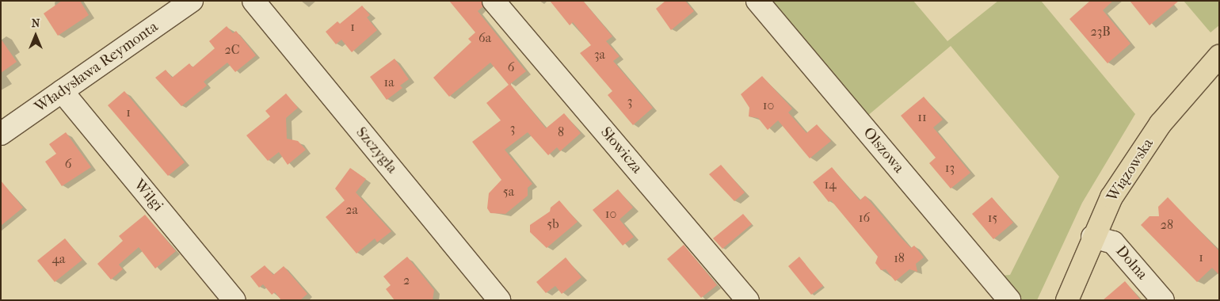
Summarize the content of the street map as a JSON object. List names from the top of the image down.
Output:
{
  "streets": {
    "main road": ["Wiązowska"],
    "street": [
      "Władysława Reymonta",
      "Szczygla",
      "Słowicza",
      "Olszowa",
      "Wilgi",
      "Dolna"
    ]
  },
  "crossings": [
    ["Władysława Reymonta", "Wilgi"],
    ["Wiązowska", "Dolna"]
  ],
  "house_numbers": [
    "1",
    "23B",
    "6a",
    "2C",
    "3a",
    "6",
    "1a",
    "3",
    "10",
    "1",
    "11",
    "3",
    "8",
    "6",
    "13",
    "14",
    "5a",
    "2a",
    "10",
    "16",
    "15",
    "5b",
    "28",
    "1",
    "18",
    "4a",
    "2"
  ],
  "north": "top"
}
